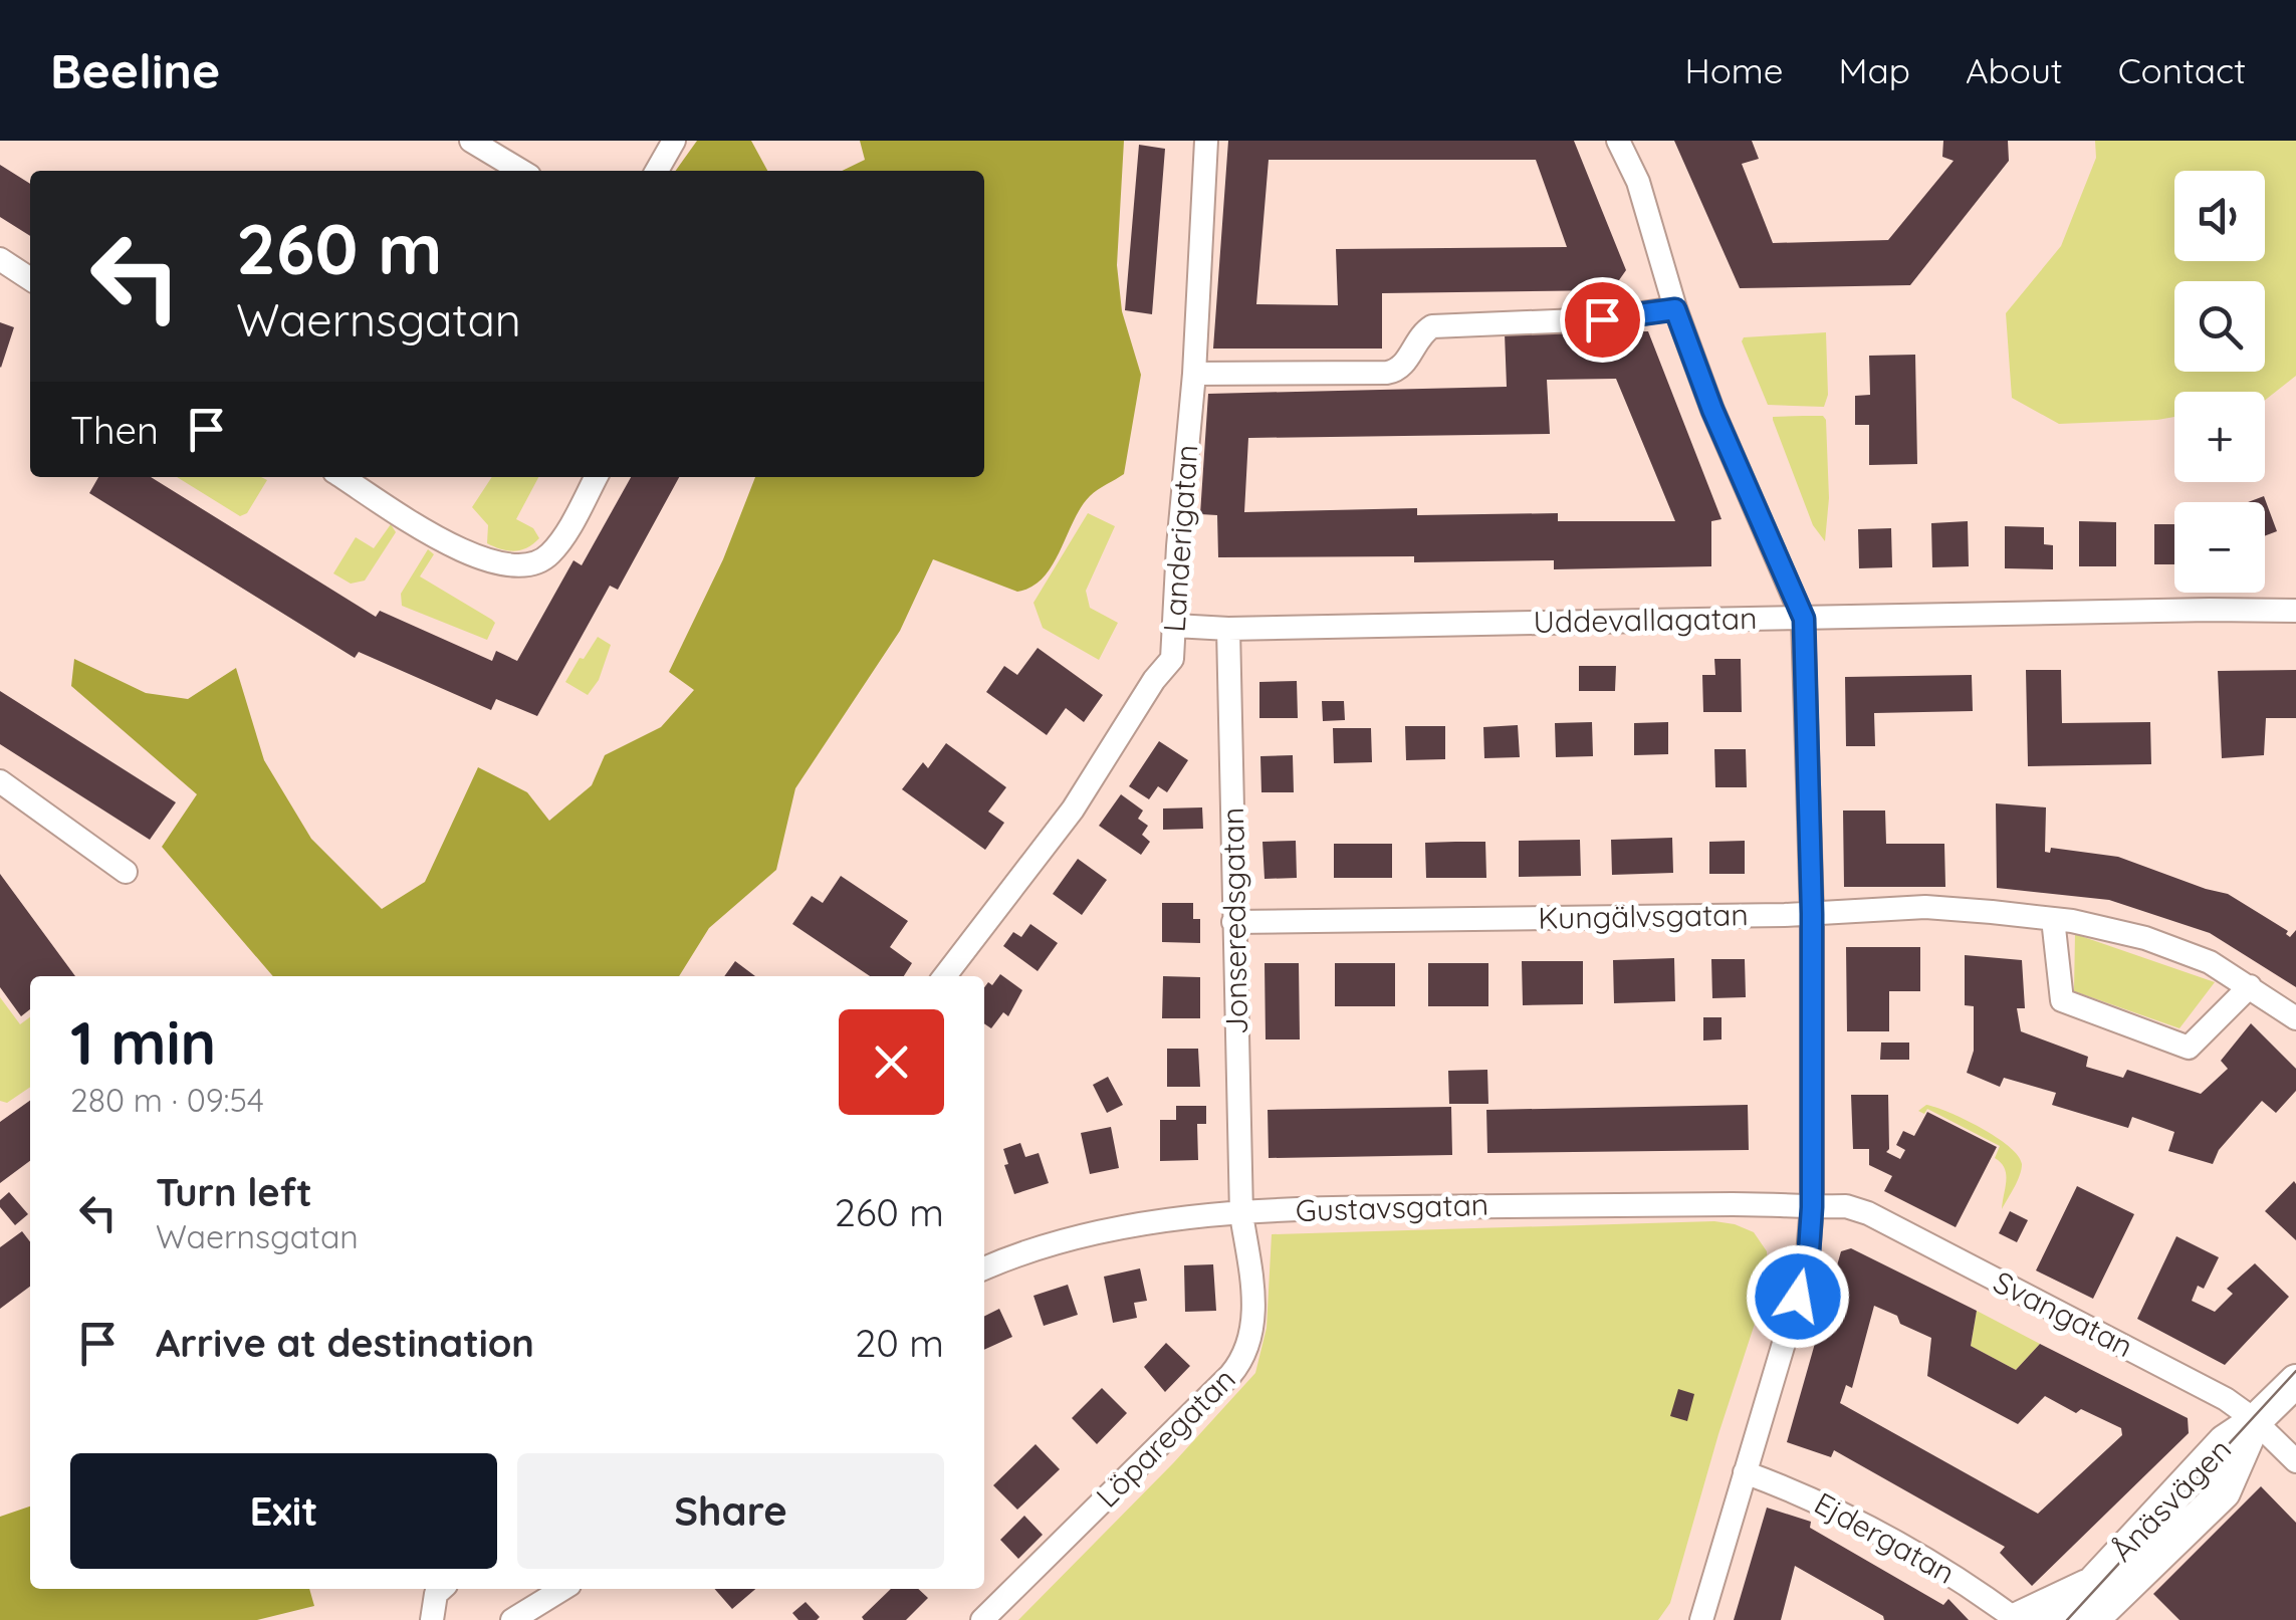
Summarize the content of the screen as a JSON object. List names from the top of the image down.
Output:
{
  "streets": {
    "street": [
      "Landerigatan",
      "Uddevallagatan",
      "Kungälvsgatan",
      "Jonseredsgatan",
      "Gustavsgatan",
      "Svangatan",
      "Löparegatan",
      "Ånäsvägen",
      "Ejdergatan"
    ]
  },
  "crossings": [
    ["Landerigatan", "Uddevallagatan"],
    ["Uddevallagatan", "Jonseredsgatan"],
    ["Kungälvsgatan", "Jonseredsgatan"],
    ["Jonseredsgatan", "Gustavsgatan"],
    ["Jonseredsgatan", "Löparegatan"],
    ["Gustavsgatan", "Svangatan"],
    ["Gustavsgatan", "Löparegatan"],
    ["Svangatan", "Ånäsvägen"],
    ["Ånäsvägen", "Ejdergatan"]
  ],
  "page": {
    "header": "Beeline",
    "nav": [
      "Home",
      "Map",
      "About",
      "Contact"
    ],
    "map_buttons": ["+", "−"],
    "turn": ["260 m", "Waernsgatan"],
    "then": "Then",
    "heading": ["1 min", "280 m · 09:54"],
    "list": [
      {
        "name": "Turn left",
        "note": "Waernsgatan",
        "value": "260 m"
      },
      {
        "name": "Arrive at destination",
        "value": "20 m"
      }
    ],
    "buttons": ["Exit", "Share"]
  }
}
